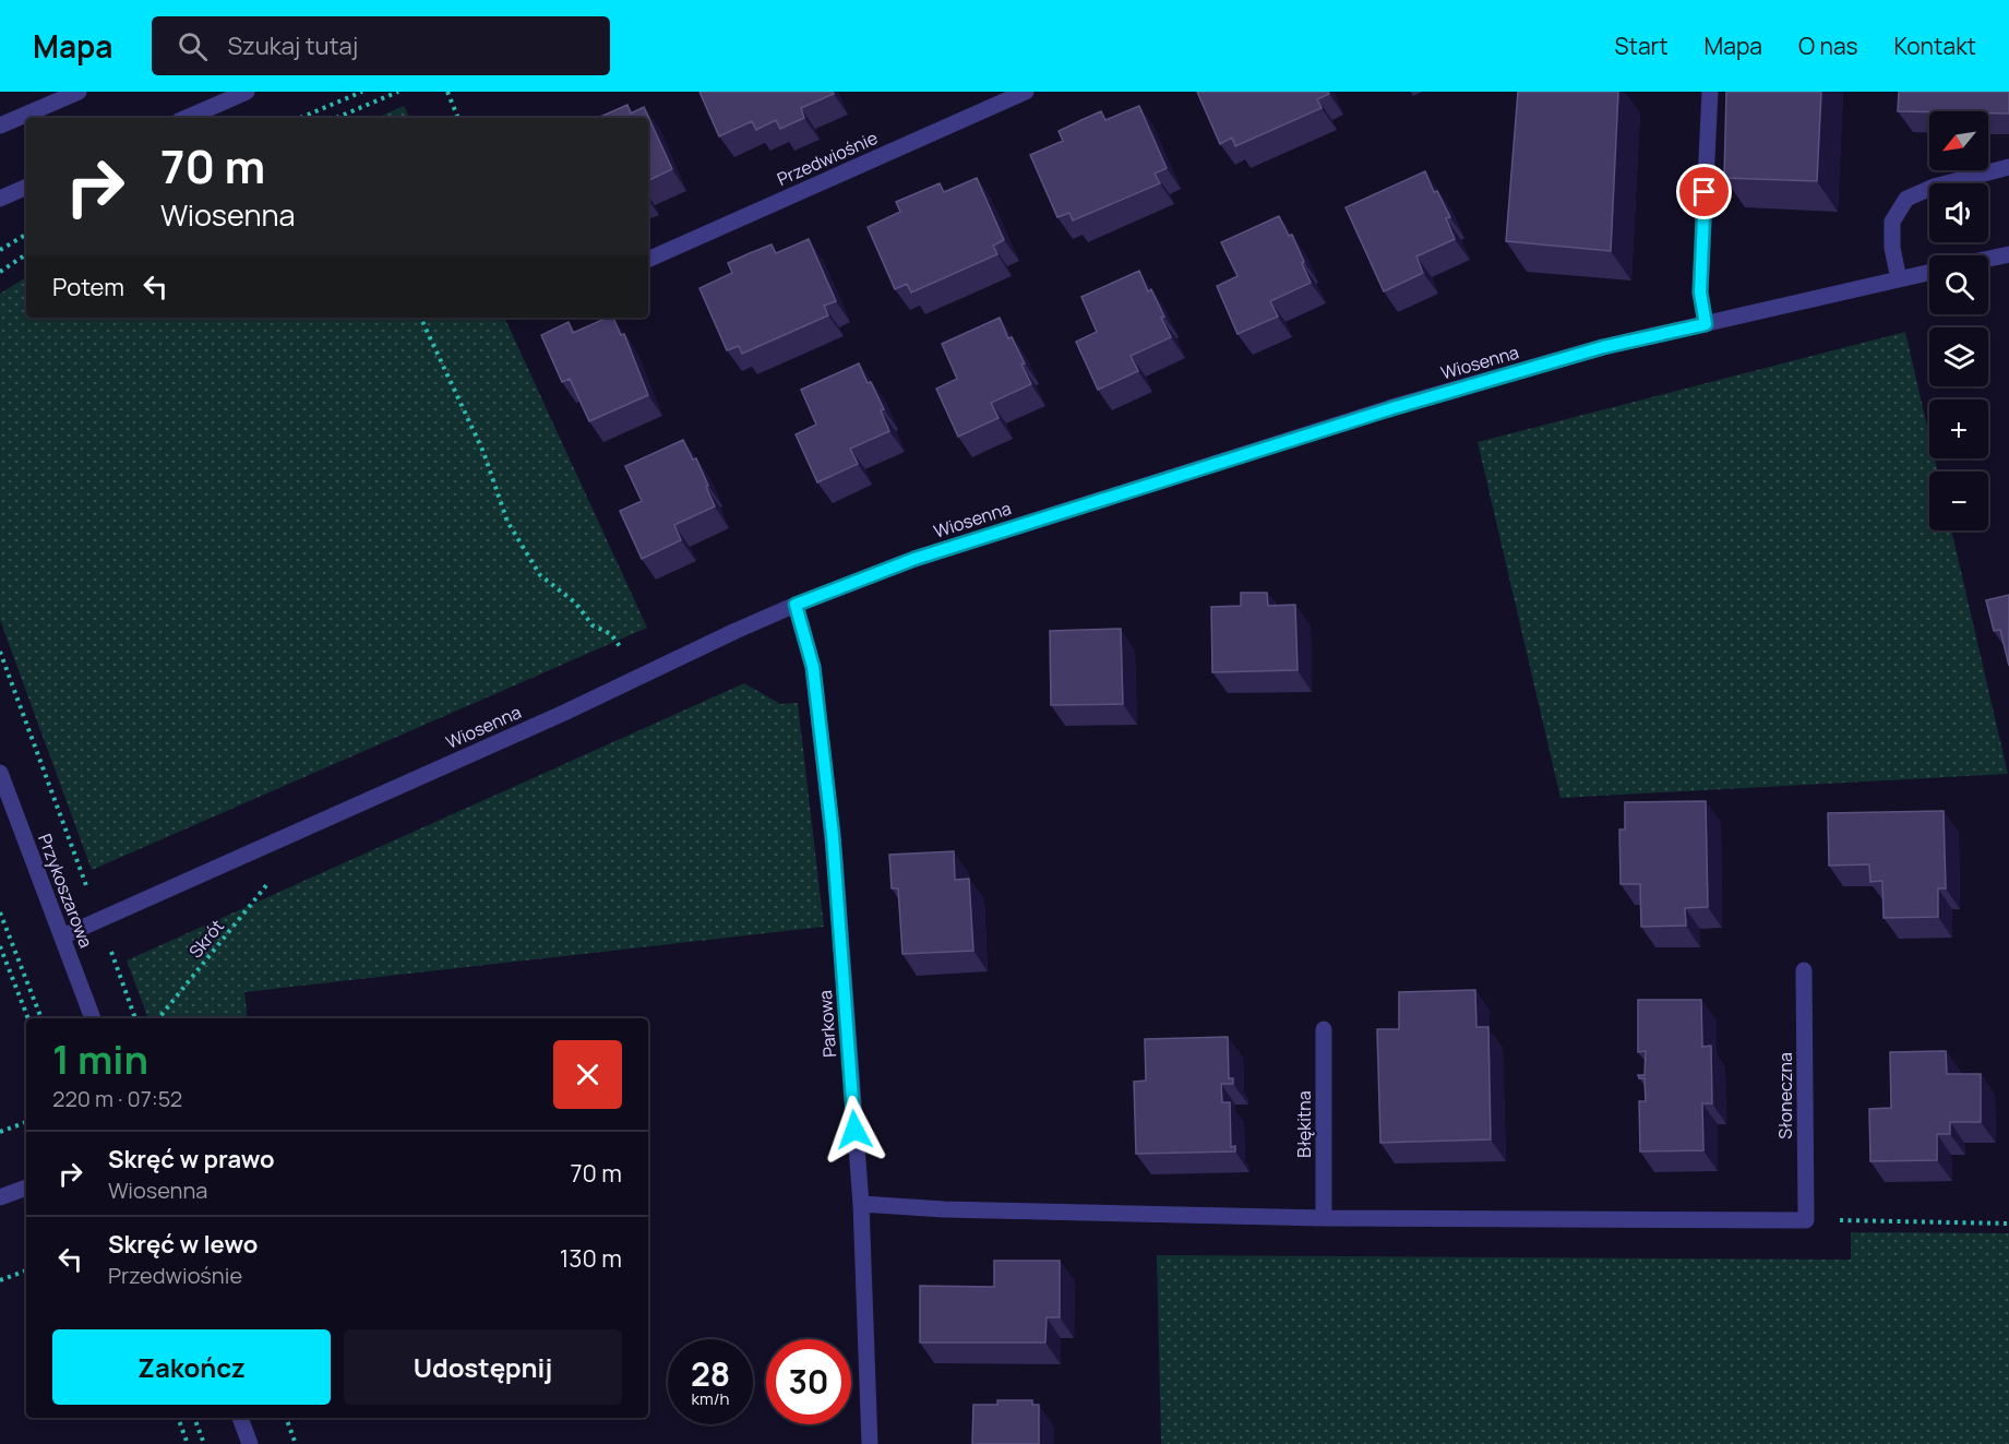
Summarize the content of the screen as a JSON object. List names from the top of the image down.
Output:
{
  "streets": {
    "street": [
      "Przedwiośnie",
      "Wiosenna",
      "Przykoszarowa",
      "Parkowa",
      "Słoneczna",
      "Błękitna"
    ],
    "path": ["Skrót"]
  },
  "crossings": [
    ["Wiosenna", "Przykoszarowa"],
    ["Wiosenna", "Parkowa"]
  ],
  "north": "bottom left",
  "page": {
    "header": "Mapa",
    "search": "Szukaj tutaj",
    "nav": [
      "Start",
      "Mapa",
      "O nas",
      "Kontakt"
    ],
    "map_buttons": ["+", "−"],
    "turn": ["70 m", "Wiosenna"],
    "then": "Potem",
    "heading": ["1 min", "220 m · 07:52"],
    "list": [
      {
        "name": "Skręć w prawo",
        "note": "Wiosenna",
        "value": "70 m"
      },
      {
        "name": "Skręć w lewo",
        "note": "Przedwiośnie",
        "value": "130 m"
      }
    ],
    "buttons": ["Zakończ", "Udostępnij"],
    "speed": "28 km/h",
    "limit": "30"
  }
}
